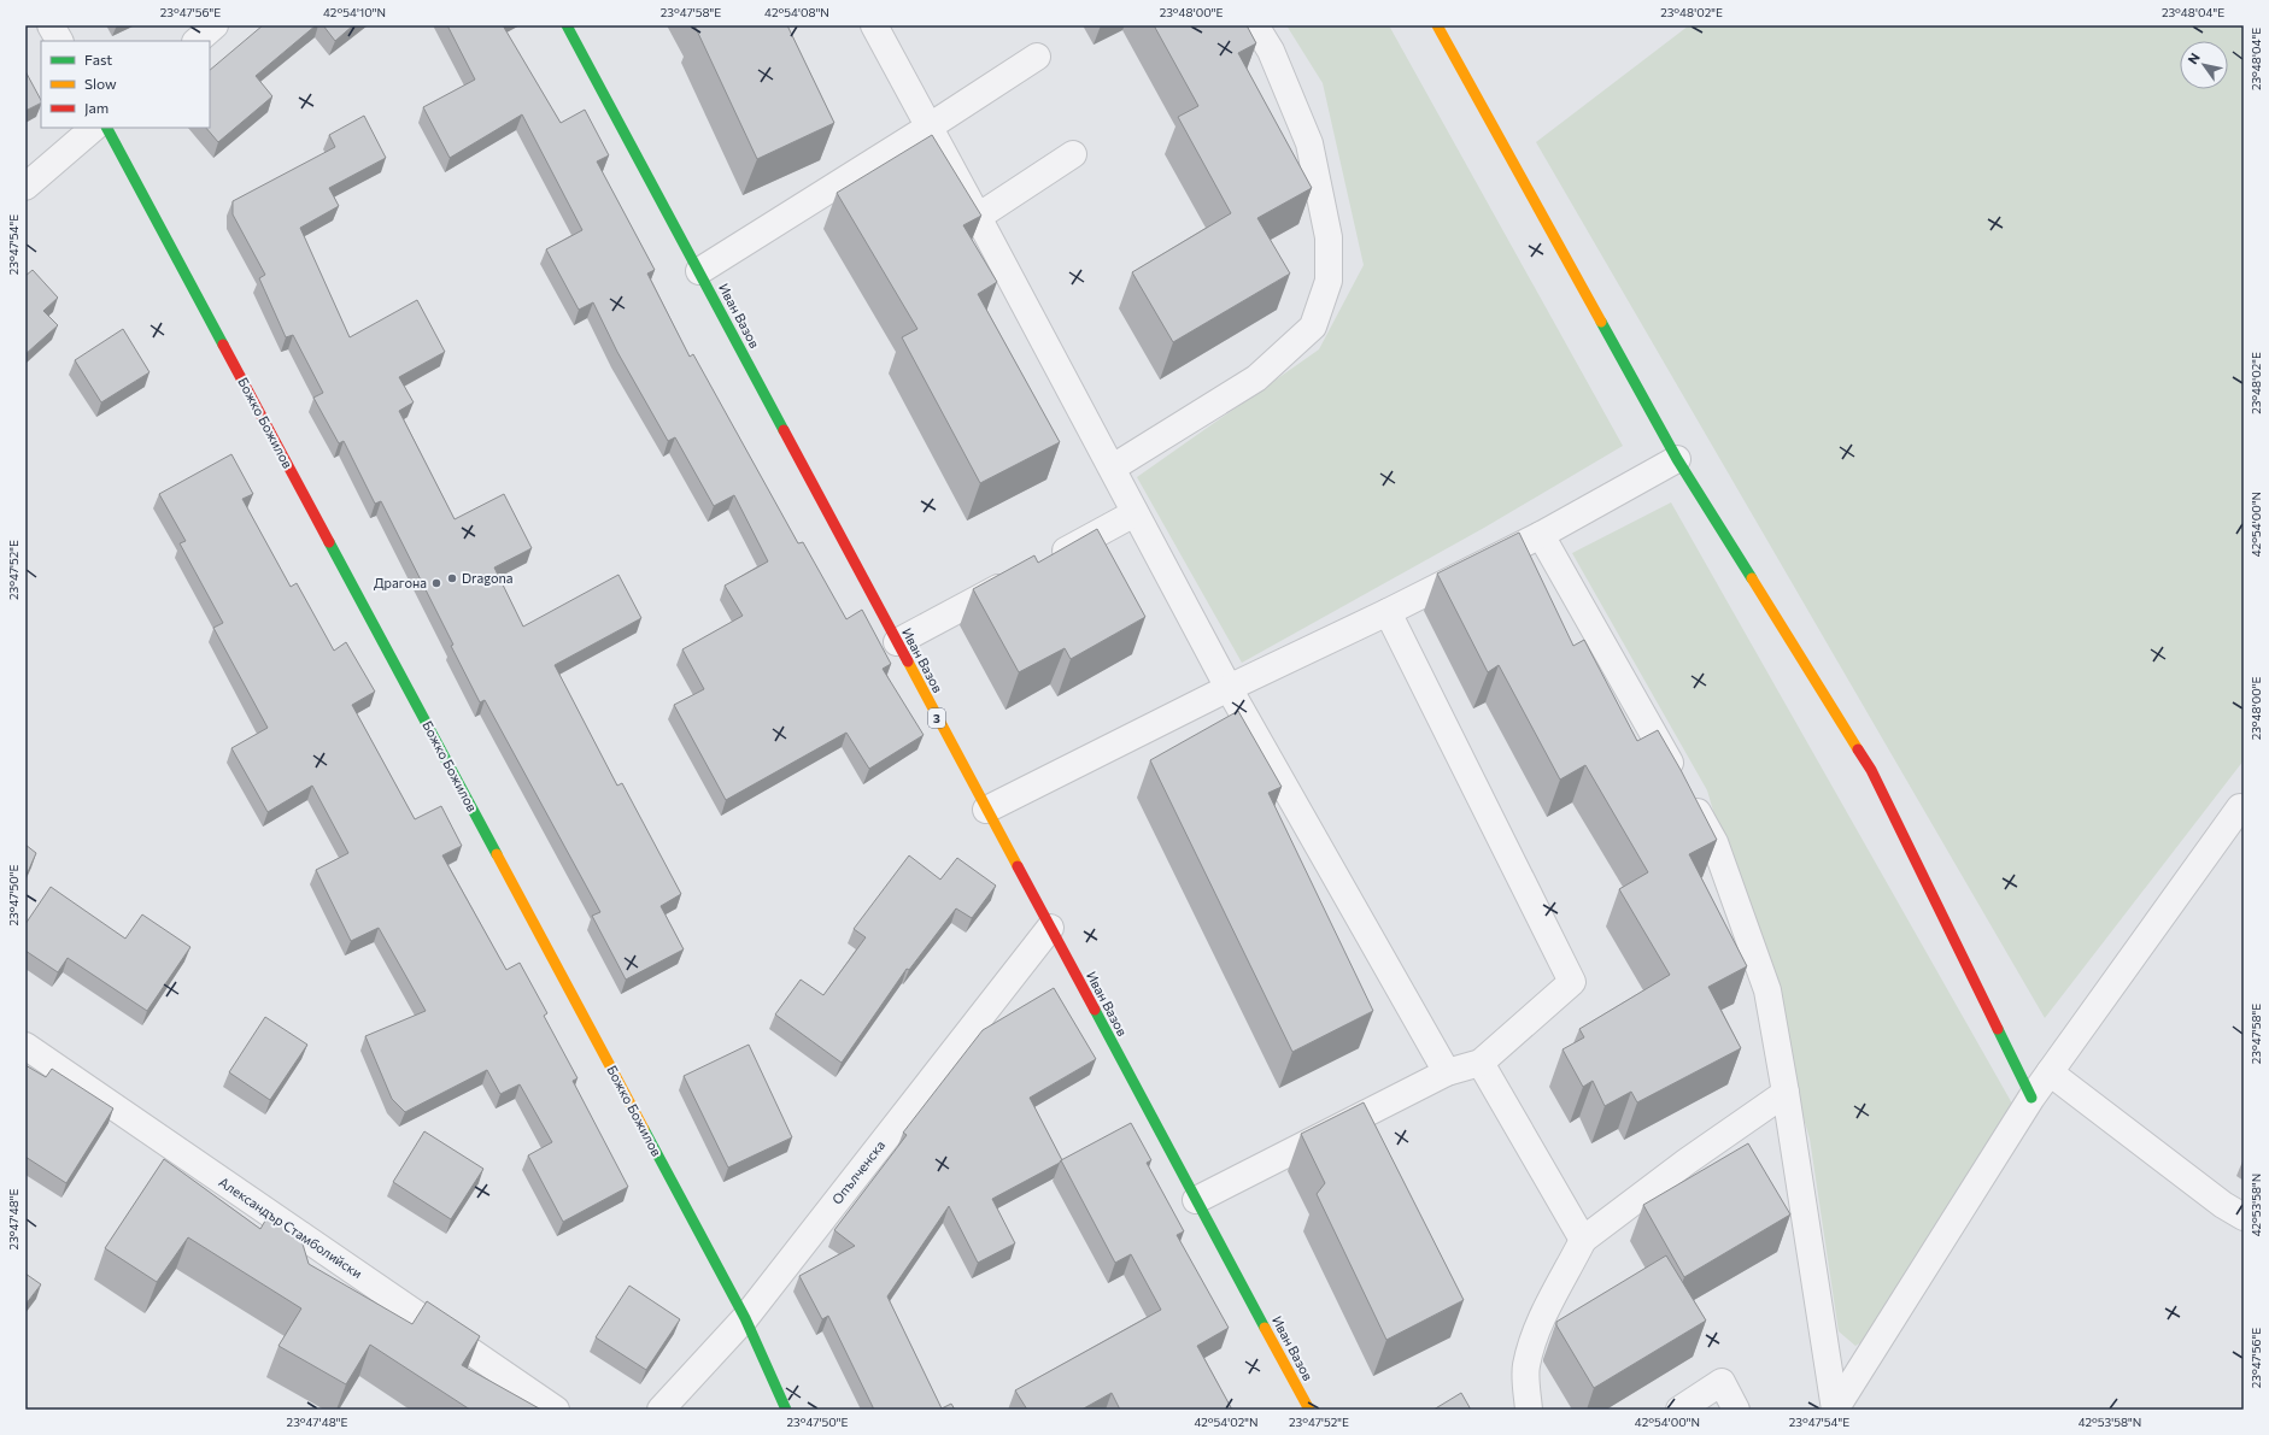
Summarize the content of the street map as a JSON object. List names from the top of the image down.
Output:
{
  "streets": {
    "street": [
      "Иван Вазов",
      "Божко Божилов",
      "3",
      "Опълченска",
      "Александър Стамболийски"
    ]
  },
  "crossings": [
    ["Иван Вазов", "Опълченска"],
    ["Божко Божилов", "Опълченска"]
  ],
  "places": ["Dragona", "Драгона"],
  "legend": ["Fast", "Slow", "Jam"],
  "north": "top left",
  "coordinates": [
    "23°47'56\"E",
    "42°54'10\"N",
    "23°47'58\"E",
    "42°54'08\"N",
    "23°48'00\"E",
    "23°48'02\"E",
    "23°48'04\"E",
    "23°47'54\"E",
    "42°54'00\"N",
    "23°47'52\"E",
    "23°47'50\"E",
    "42°53'58\"N",
    "23°47'48\"E",
    "42°54'02\"N"
  ]
}
